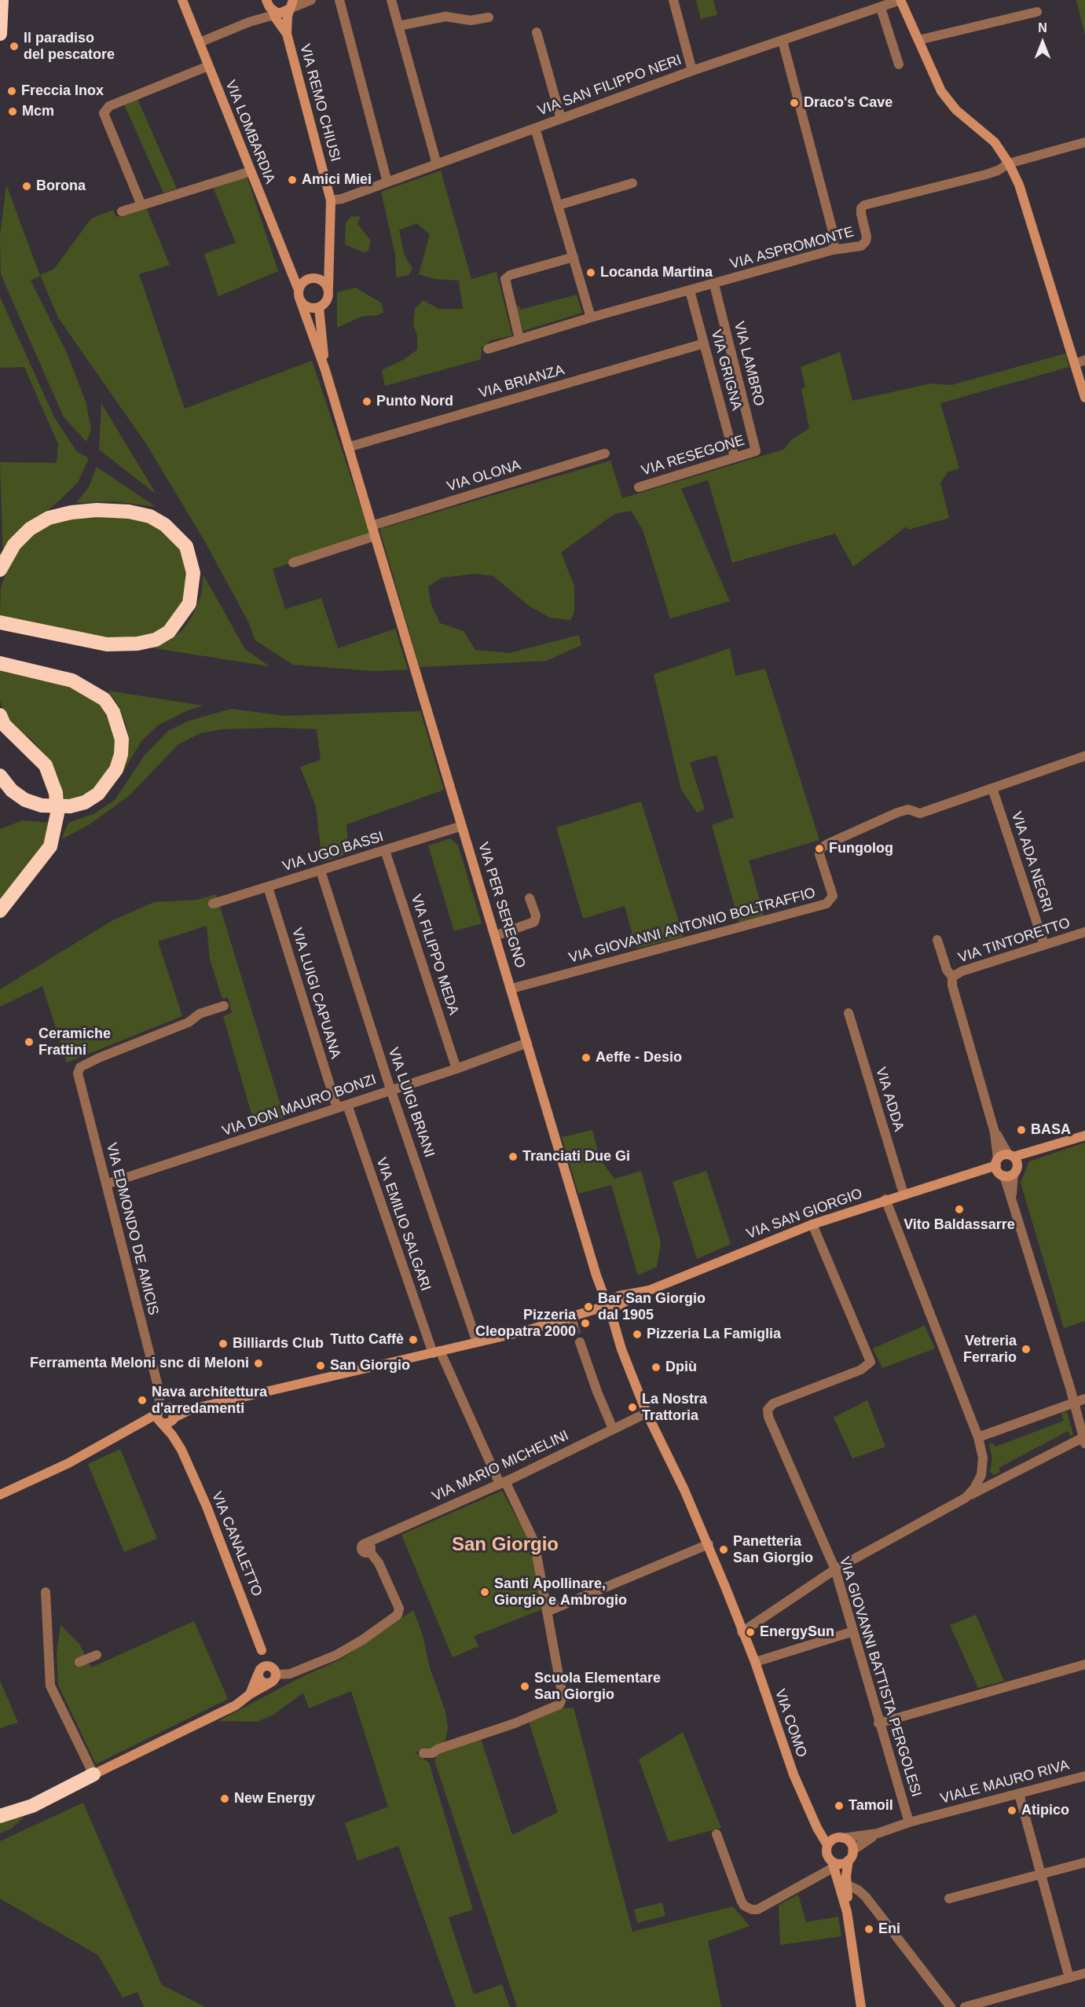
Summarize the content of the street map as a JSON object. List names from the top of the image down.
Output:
{
  "streets": {
    "street": [
      "VIA SAN FILIPPO NERI",
      "VIA REMO CHIUSI",
      "VIA LOMBARDIA",
      "VIA ASPROMONTE",
      "VIA LAMBRO",
      "VIA GRIGNA",
      "VIA BRIANZA",
      "VIA RESEGONE",
      "VIA OLONA",
      "VIA UGO BASSI",
      "VIA ADA NEGRI",
      "VIA PER SEREGNO",
      "VIA GIOVANNI ANTONIO BOLTRAFFIO",
      "VIA TINTORETTO",
      "VIA FILIPPO MEDA",
      "VIA LUIGI CAPUANA",
      "VIA ADDA",
      "VIA LUIGI BRIANI",
      "VIA DON MAURO BONZI",
      "VIA SAN GIORGIO",
      "VIA EMILIO SALGARI",
      "VIA EDMONDO DE AMICIS",
      "VIA MARIO MICHELINI",
      "VIA CANALETTO",
      "VIA GIOVANNI BATTISTA PERGOLESI",
      "VIA COMO",
      "VIALE MAURO RIVA"
    ]
  },
  "crossings": [
    ["VIA SAN FILIPPO NERI", "VIA REMO CHIUSI"],
    ["VIA REMO CHIUSI", "VIA LOMBARDIA"],
    ["VIA LOMBARDIA", "VIA BRIANZA"],
    ["VIA LOMBARDIA", "VIA OLONA"],
    ["VIA LOMBARDIA", "VIA PER SEREGNO"],
    ["VIA ASPROMONTE", "VIA LAMBRO"],
    ["VIA ASPROMONTE", "VIA GRIGNA"],
    ["VIA LAMBRO", "VIA RESEGONE"],
    ["VIA GRIGNA", "VIA BRIANZA"],
    ["VIA GRIGNA", "VIA RESEGONE"],
    ["VIA OLONA", "VIA PER SEREGNO"],
    ["VIA UGO BASSI", "VIA PER SEREGNO"],
    ["VIA UGO BASSI", "VIA FILIPPO MEDA"],
    ["VIA UGO BASSI", "VIA LUIGI CAPUANA"],
    ["VIA UGO BASSI", "VIA LUIGI BRIANI"],
    ["VIA ADA NEGRI", "VIA GIOVANNI ANTONIO BOLTRAFFIO"],
    ["VIA ADA NEGRI", "VIA TINTORETTO"],
    ["VIA PER SEREGNO", "VIA GIOVANNI ANTONIO BOLTRAFFIO"],
    ["VIA PER SEREGNO", "VIA DON MAURO BONZI"],
    ["VIA PER SEREGNO", "VIA SAN GIORGIO"],
    ["VIA PER SEREGNO", "VIA MARIO MICHELINI"],
    ["VIA PER SEREGNO", "VIA COMO"],
    ["VIA FILIPPO MEDA", "VIA DON MAURO BONZI"],
    ["VIA LUIGI CAPUANA", "VIA DON MAURO BONZI"],
    ["VIA ADDA", "VIA SAN GIORGIO"],
    ["VIA LUIGI BRIANI", "VIA DON MAURO BONZI"],
    ["VIA LUIGI BRIANI", "VIA SAN GIORGIO"],
    ["VIA DON MAURO BONZI", "VIA EMILIO SALGARI"],
    ["VIA DON MAURO BONZI", "VIA EDMONDO DE AMICIS"],
    ["VIA SAN GIORGIO", "VIA EMILIO SALGARI"],
    ["VIA SAN GIORGIO", "VIA EDMONDO DE AMICIS"],
    ["VIA SAN GIORGIO", "VIA CANALETTO"],
    ["VIA SAN GIORGIO", "VIA GIOVANNI BATTISTA PERGOLESI"],
    ["VIA EMILIO SALGARI", "VIA MARIO MICHELINI"],
    ["VIA EDMONDO DE AMICIS", "VIA CANALETTO"],
    ["VIA MARIO MICHELINI", "VIA CANALETTO"],
    ["VIA GIOVANNI BATTISTA PERGOLESI", "VIALE MAURO RIVA"],
    ["VIA COMO", "VIALE MAURO RIVA"]
  ],
  "districts": ["San Giorgio"],
  "places": [
    "Il paradiso del pescatore",
    "Freccia Inox",
    "Draco's Cave",
    "Mcm",
    "Amici Miei",
    "Borona",
    "Locanda Martina",
    "Punto Nord",
    "Fungolog",
    "Ceramiche Frattini",
    "Aeffe - Desio",
    "BASA",
    "Tranciati Due Gi",
    "Vito Baldassarre",
    "Bar San Giorgio dal 1905",
    "Pizzeria Cleopatra 2000",
    "Pizzeria La Famiglia",
    "Tutto Caffè",
    "Billiards Club",
    "Vetreria Ferrario",
    "Ferramenta Meloni snc di Meloni",
    "San Giorgio",
    "Dpiù",
    "Nava architettura d'arredamenti",
    "La Nostra Trattoria",
    "Panetteria San Giorgio",
    "Santi Apollinare, Giorgio e Ambrogio",
    "EnergySun",
    "Scuola Elementare San Giorgio",
    "New Energy",
    "Tamoil",
    "Atipico",
    "Eni"
  ],
  "north": "top"
}
